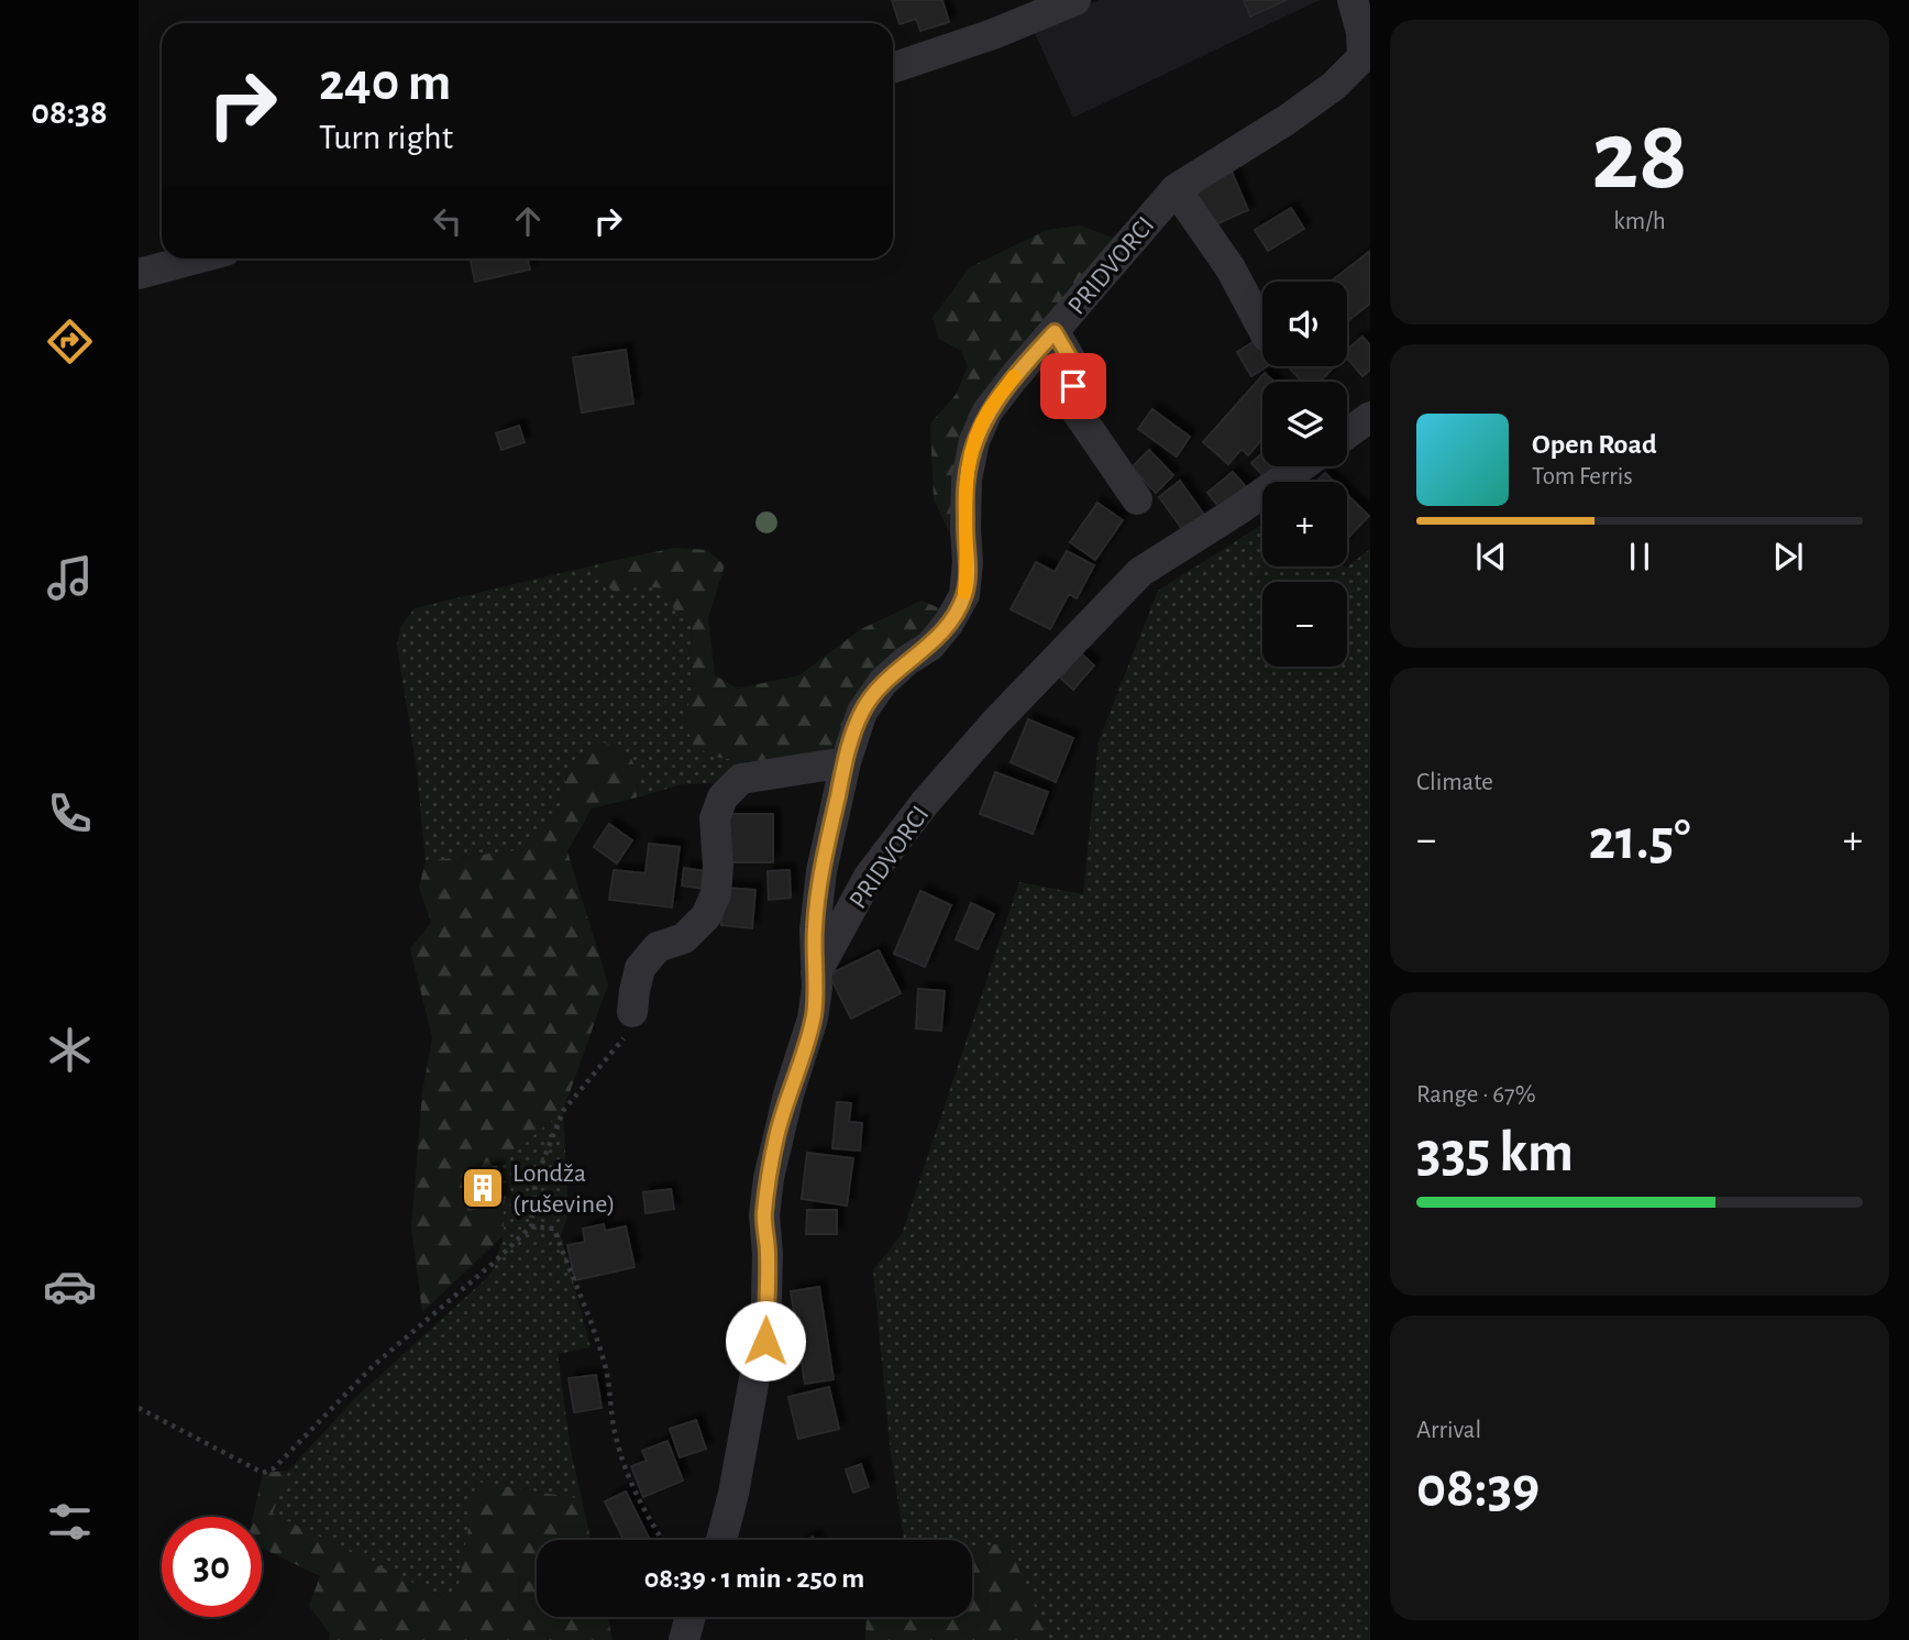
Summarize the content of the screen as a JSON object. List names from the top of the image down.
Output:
{
  "streets": {
    "street": ["PRIDVORCI"]
  },
  "places": {
    "building": ["Londža (ruševine)"]
  },
  "page": {
    "tabs": "08:38",
    "tile": [
      ["28", "km/h"],
      "Climate",
      ["Range · 67%", "335 km"],
      ["Arrival", "08:39"]
    ],
    "turn": ["240 m", "Turn right"],
    "map_buttons": ["+", "−"],
    "song": ["Open Road", "Tom Ferris"],
    "heat": ["−", "21.5°", "+"],
    "limit": "30",
    "trip": "08:39 · 1 min · 250 m"
  }
}
